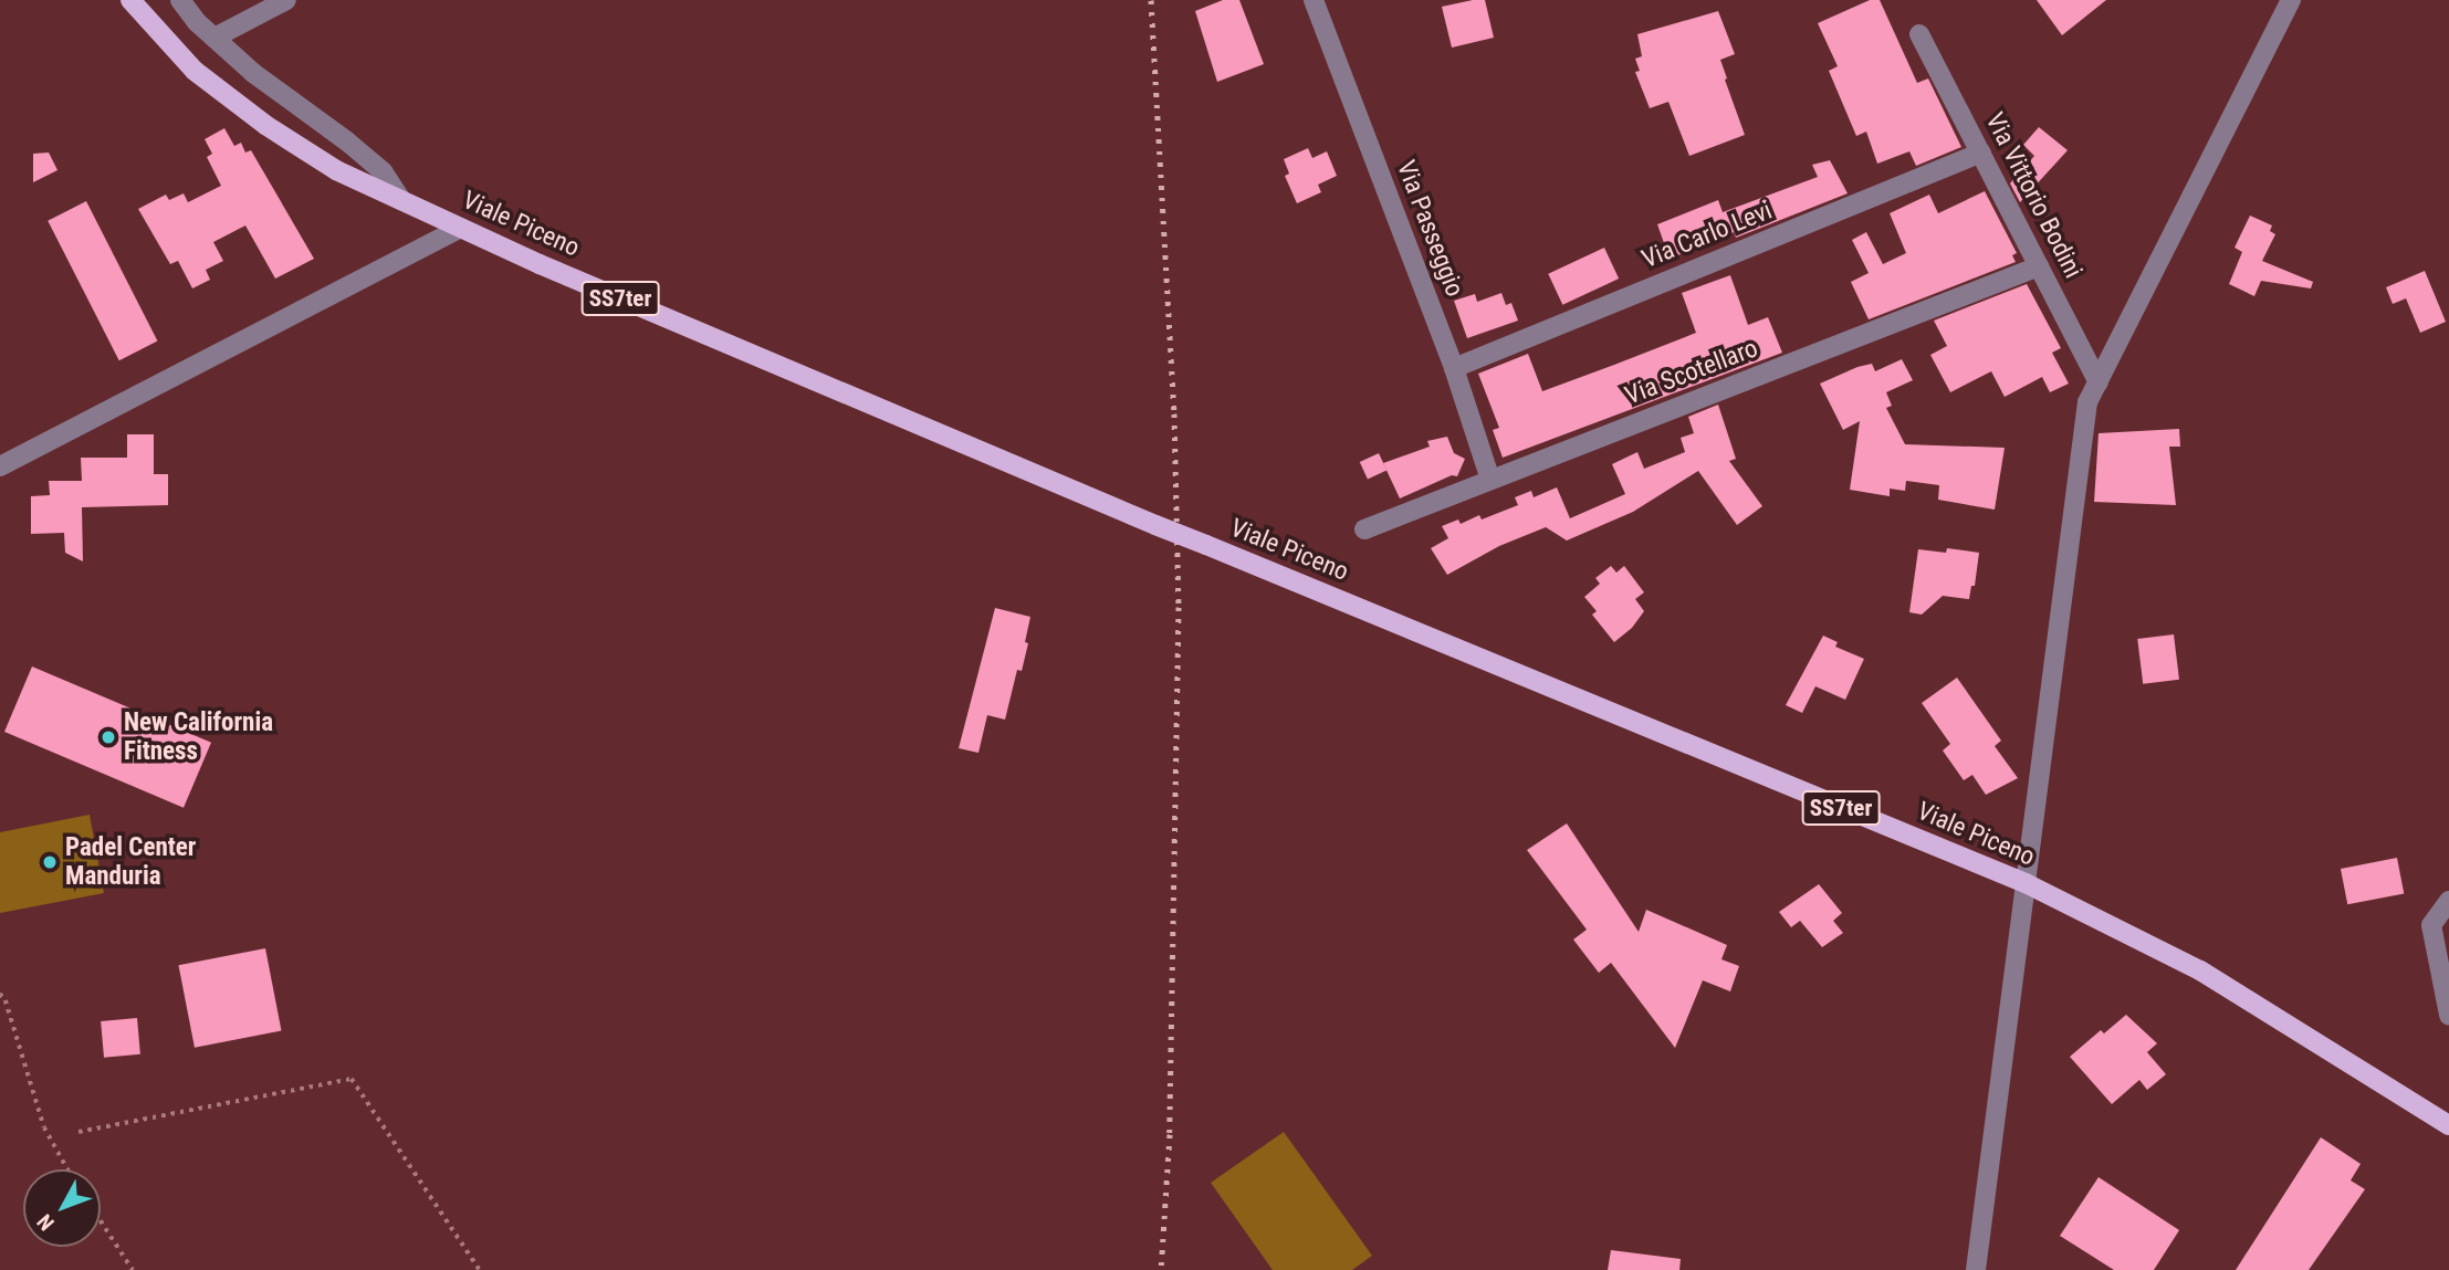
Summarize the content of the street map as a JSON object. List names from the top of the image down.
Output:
{
  "streets": {
    "main road": ["Viale Piceno", "SS7ter"],
    "street": [
      "Via Vittorio Bodini",
      "Via Passeggio",
      "Via Carlo Levi",
      "Via Scotellaro"
    ]
  },
  "crossings": [
    ["Via Vittorio Bodini", "Via Carlo Levi"],
    ["Via Vittorio Bodini", "Via Scotellaro"],
    ["Via Passeggio", "Via Carlo Levi"],
    ["Via Passeggio", "Via Scotellaro"]
  ],
  "places": ["New California Fitness", "Padel Center Manduria"],
  "north": "bottom left"
}
